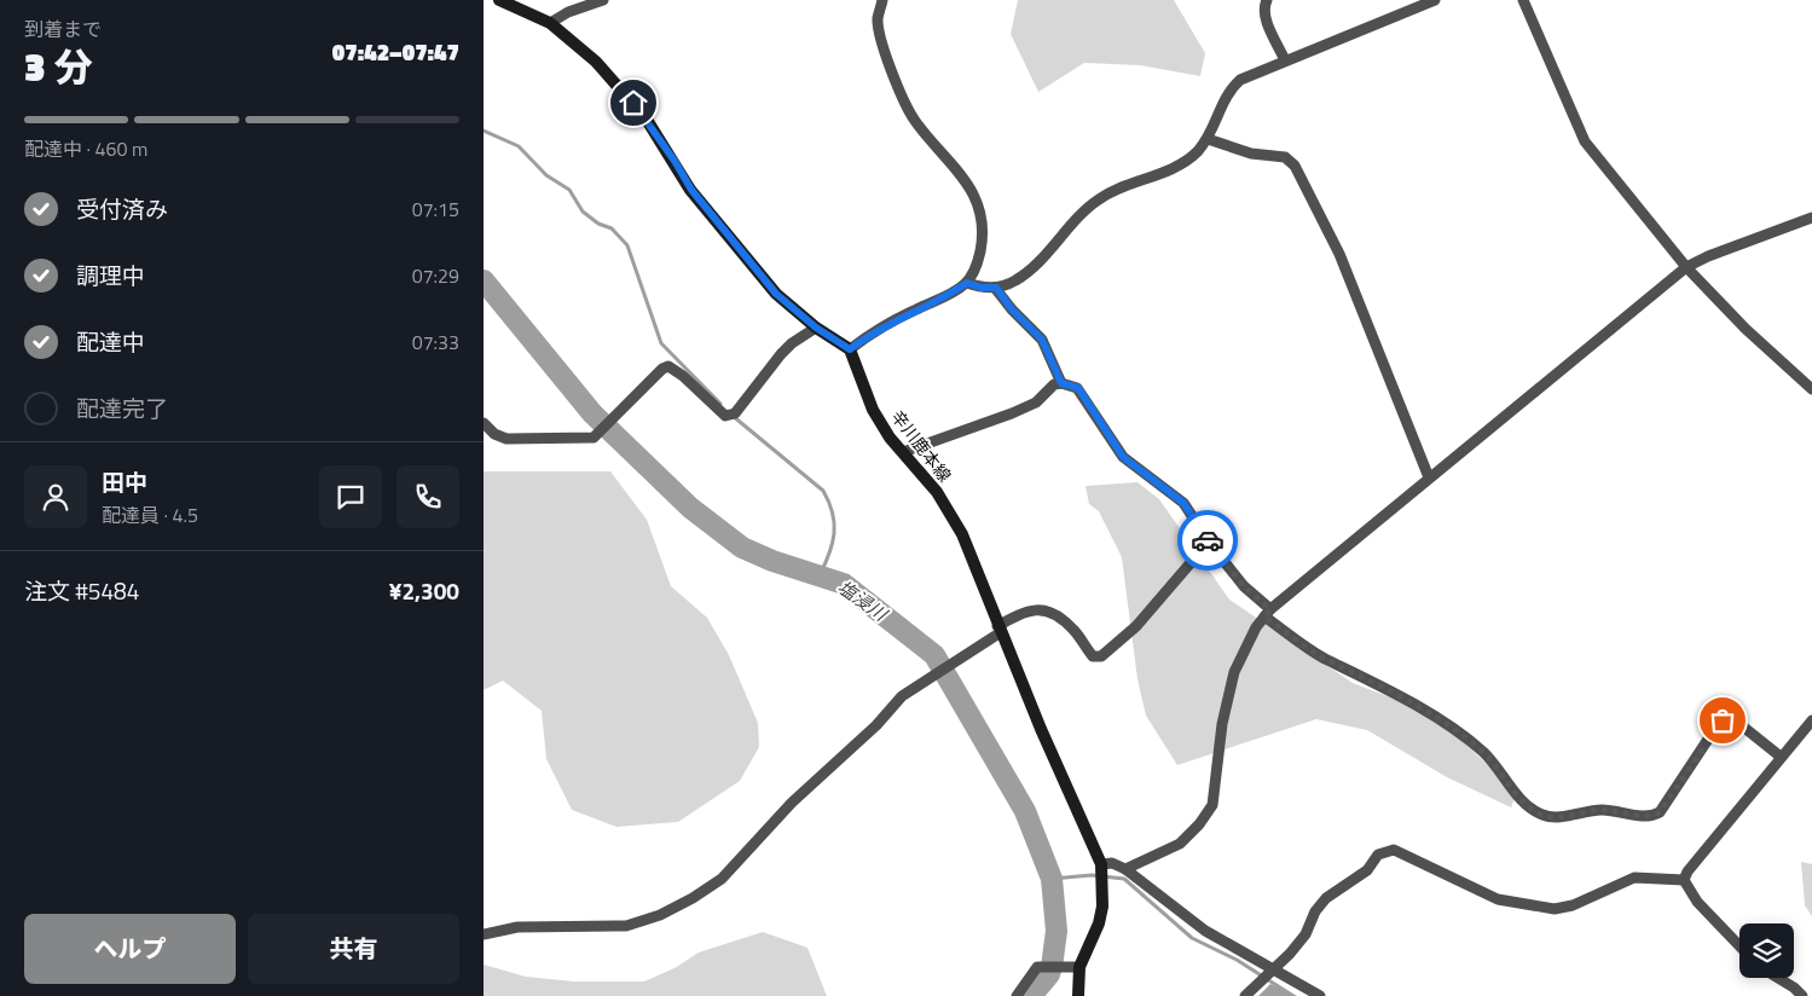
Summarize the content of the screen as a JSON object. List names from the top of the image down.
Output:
{
  "streets": {
    "main road": ["辛川鹿本線"]
  },
  "water": ["塩浸川"],
  "page": {
    "heading": ["3 分", "到着まで", "07:42–07:47"],
    "panel": [
      "田中",
      "配達員 · 4.5",
      "注文 #5484",
      "¥2,300"
    ],
    "bar": "配達中 · 460 m",
    "list": [
      ["受付済み", "07:15"],
      ["調理中", "07:29"],
      ["配達中", "07:33"],
      "配達完了"
    ],
    "buttons": ["ヘルプ", "共有"]
  }
}
